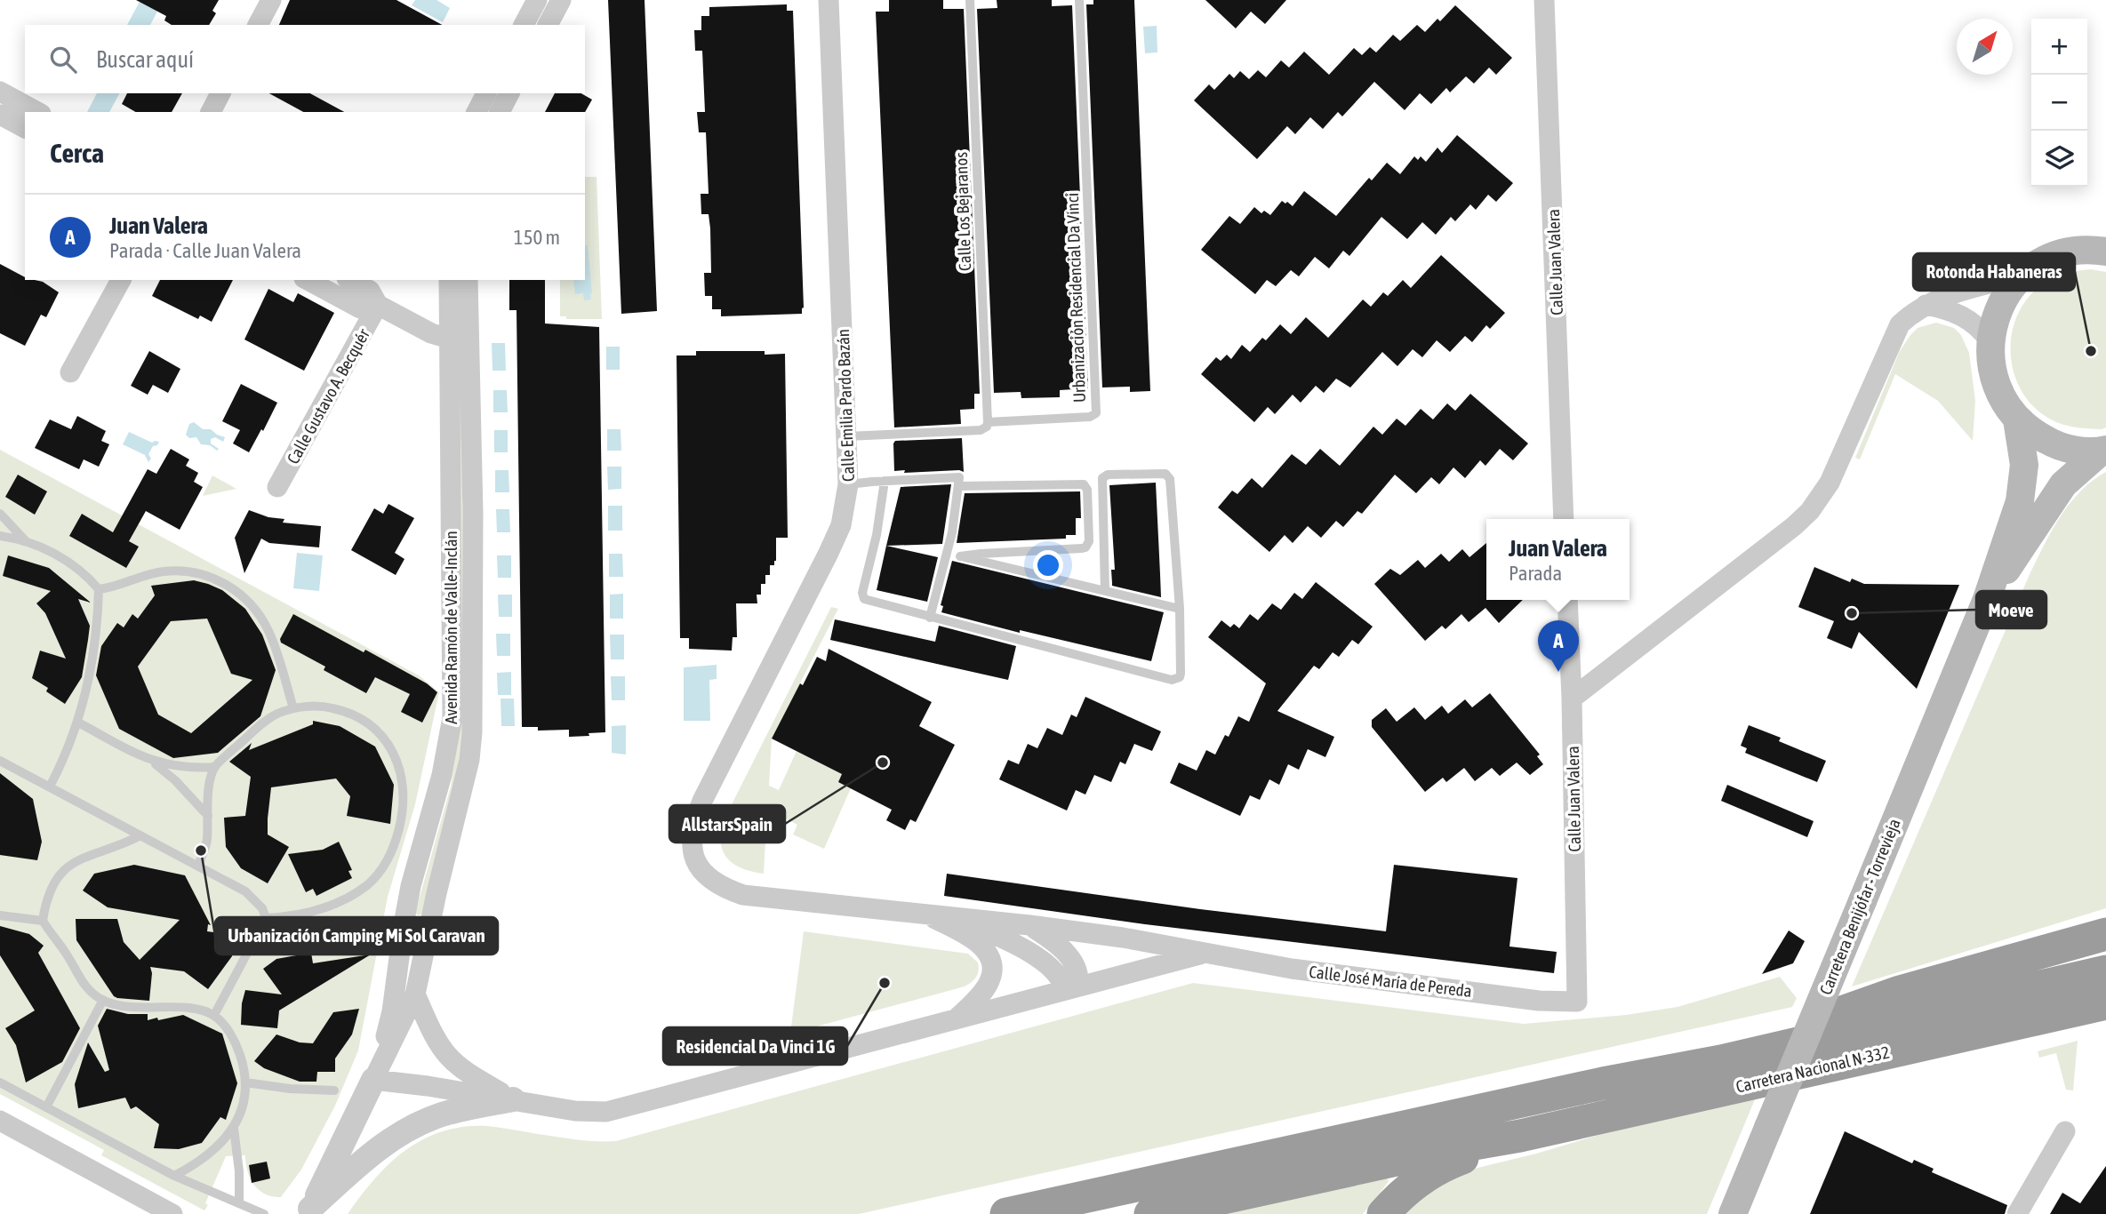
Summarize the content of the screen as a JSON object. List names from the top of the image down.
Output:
{
  "streets": {
    "highway": ["Carretera Nacional N-332"],
    "main road": ["Carretera Benijófar - Torrevieja"],
    "street": [
      "Calle Juan Valera",
      "Calle Gustavo A. Becquér",
      "Calle Emilia Pardo Bazán",
      "Avenida Ramón de Valle-Inclán",
      "Calle José María de Pereda"
    ],
    "lane": ["Calle Los Bejaranos", "Urbanización Residencial Da Vinci"]
  },
  "crossings": [
    ["Calle Los Bejaranos", "Urbanización Residencial Da Vinci"],
    ["Calle Juan Valera", "Calle José María de Pereda"],
    ["Urbanización Residencial Da Vinci", "Calle Emilia Pardo Bazán"],
    ["Calle Emilia Pardo Bazán", "Calle José María de Pereda"],
    ["Avenida Ramón de Valle-Inclán", "Calle José María de Pereda"]
  ],
  "places": [
    "Rotonda Habaneras",
    "Moeve",
    "AllstarsSpain",
    "Urbanización Camping Mi Sol Caravan",
    "Residencial Da Vinci 1G"
  ],
  "north": "top right",
  "page": {
    "map_buttons": ["+", "−"],
    "search": "Buscar aquí",
    "heading": "Cerca",
    "list": [
      {
        "mark": "A",
        "name": "Juan Valera",
        "note": "Parada · Calle Juan Valera",
        "value": "150 m"
      }
    ],
    "popup": ["Juan Valera", "Parada"],
    "pins": "A"
  }
}
